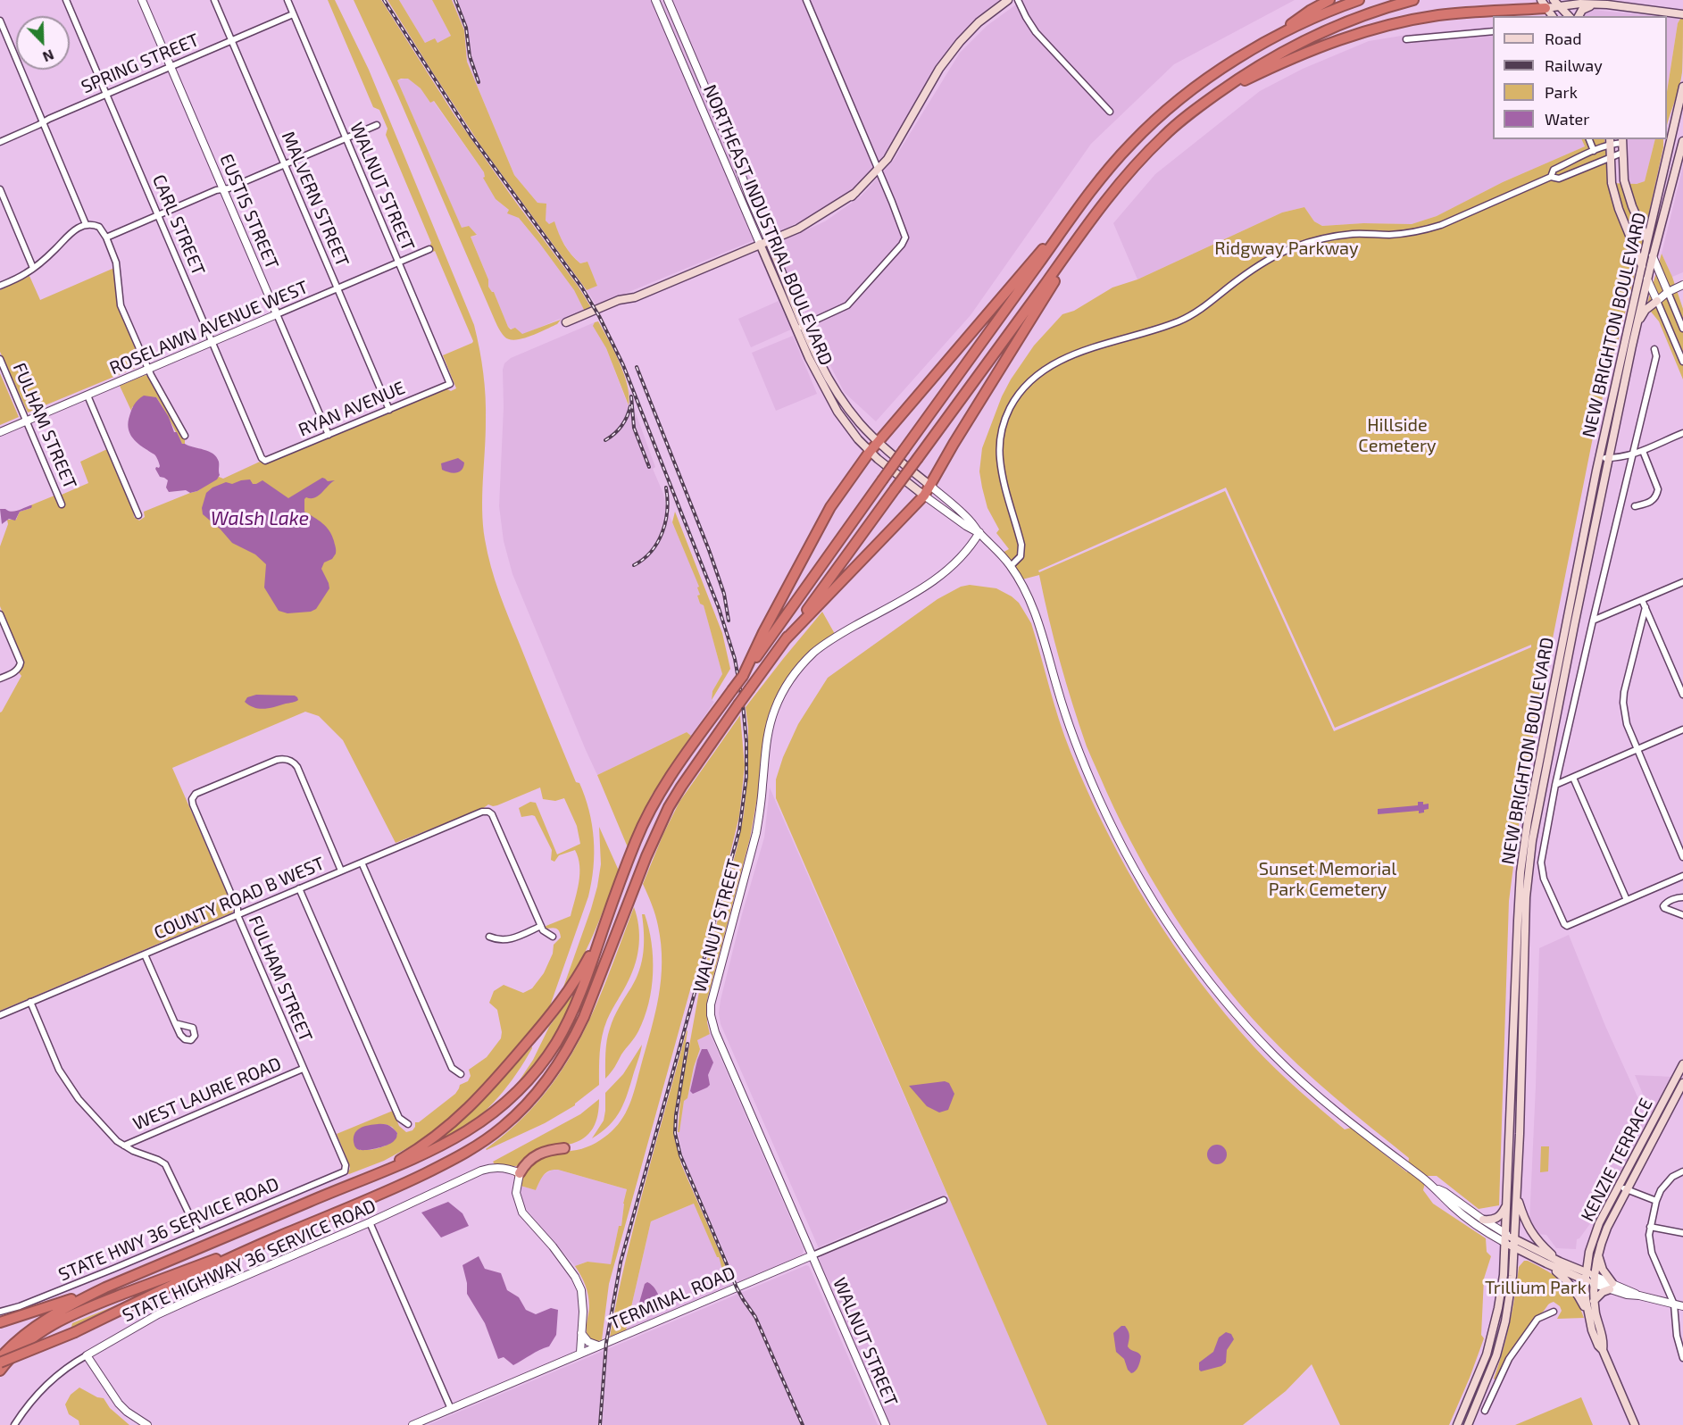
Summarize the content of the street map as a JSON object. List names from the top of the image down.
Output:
{
  "streets": {
    "main road": ["NORTHEAST INDUSTRIAL BOULEVARD", "NEW BRIGHTON BOULEVARD", "KENZIE TERRACE"],
    "street": [
      "SPRING STREET",
      "WALNUT STREET",
      "MALVERN STREET",
      "EUSTIS STREET",
      "CARL STREET",
      "ROSELAWN AVENUE WEST",
      "RYAN AVENUE",
      "FULHAM STREET",
      "COUNTY ROAD B WEST",
      "WEST LAURIE ROAD",
      "STATE HWY 36 SERVICE ROAD",
      "STATE HIGHWAY 36 SERVICE ROAD",
      "TERMINAL ROAD"
    ]
  },
  "crossings": [
    ["SPRING STREET", "WALNUT STREET"],
    ["SPRING STREET", "MALVERN STREET"],
    ["SPRING STREET", "EUSTIS STREET"],
    ["SPRING STREET", "CARL STREET"],
    ["WALNUT STREET", "ROSELAWN AVENUE WEST"],
    ["WALNUT STREET", "RYAN AVENUE"],
    ["WALNUT STREET", "TERMINAL ROAD"],
    ["MALVERN STREET", "ROSELAWN AVENUE WEST"],
    ["MALVERN STREET", "RYAN AVENUE"],
    ["EUSTIS STREET", "ROSELAWN AVENUE WEST"],
    ["EUSTIS STREET", "RYAN AVENUE"],
    ["CARL STREET", "ROSELAWN AVENUE WEST"],
    ["CARL STREET", "RYAN AVENUE"],
    ["ROSELAWN AVENUE WEST", "FULHAM STREET"],
    ["FULHAM STREET", "COUNTY ROAD B WEST"],
    ["FULHAM STREET", "WEST LAURIE ROAD"],
    ["FULHAM STREET", "STATE HWY 36 SERVICE ROAD"]
  ],
  "water": ["Walsh Lake"],
  "parks": [
    "Ridgway Parkway",
    "Hillside Cemetery",
    "Sunset Memorial Park Cemetery",
    "Trillium Park"
  ],
  "legend": [
    "Road",
    "Railway",
    "Park",
    "Water"
  ],
  "north": "bottom right"
}
